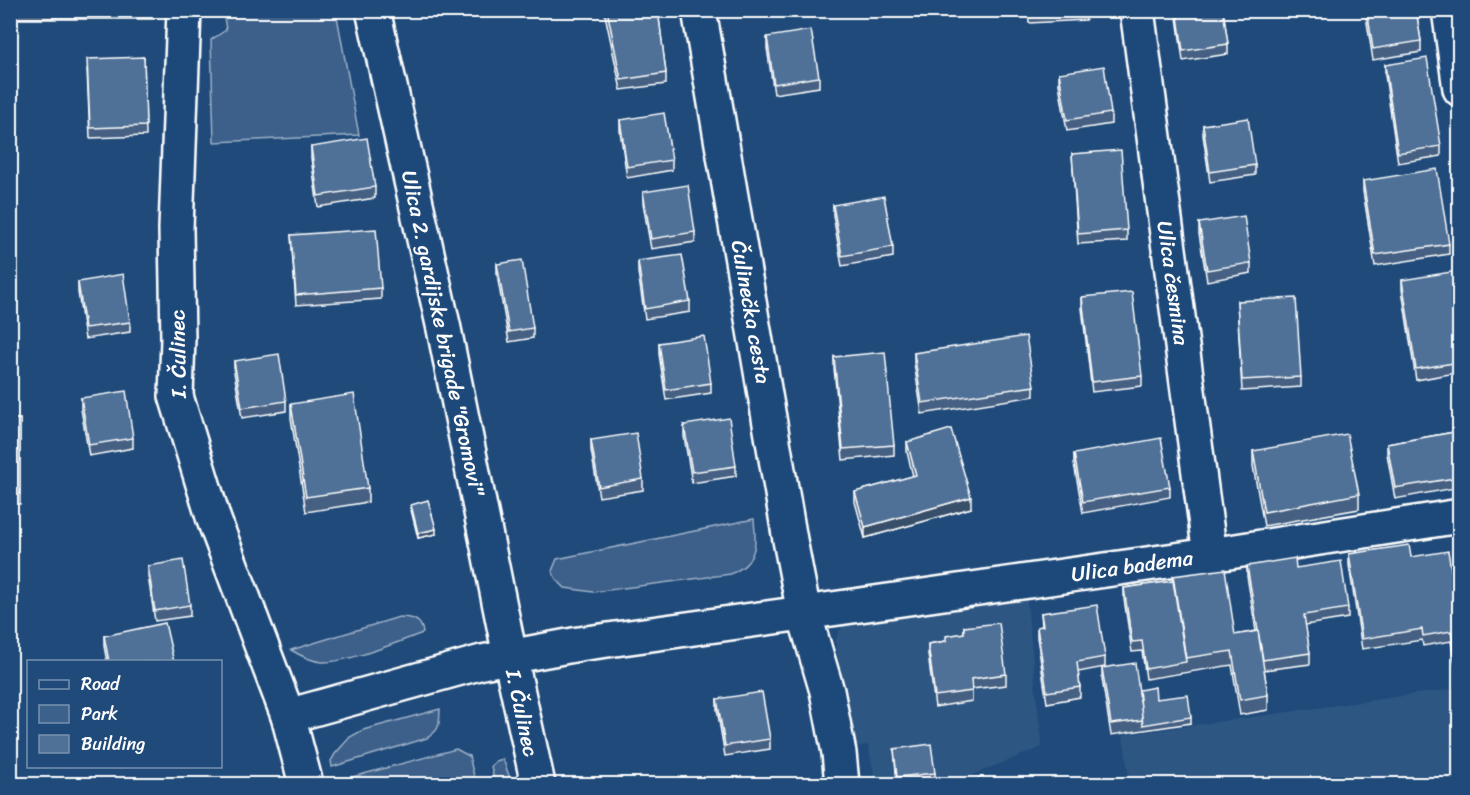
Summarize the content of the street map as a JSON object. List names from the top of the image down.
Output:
{
  "streets": {
    "street": [
      "Ulica česmina",
      "Čulinečka cesta",
      "Ulica 2. gardijske brigade \"Gromovi\"",
      "I. Čulinec",
      "Ulica badema"
    ]
  },
  "crossings": [
    ["Ulica česmina", "Ulica badema"],
    ["Čulinečka cesta", "Ulica badema"],
    ["Ulica 2. gardijske brigade \"Gromovi\"", "I. Čulinec"]
  ],
  "legend": ["Road", "Park", "Building"]
}
